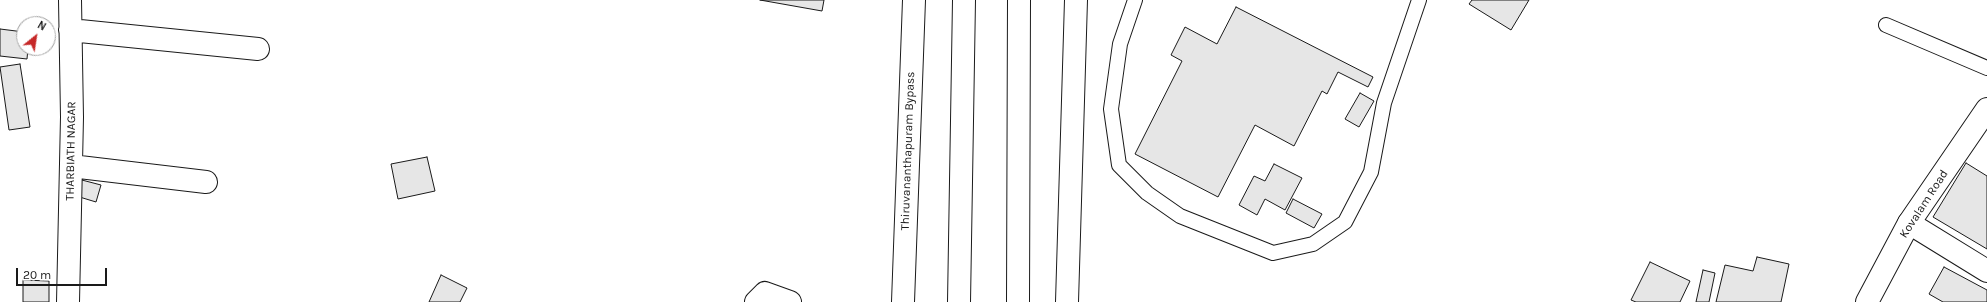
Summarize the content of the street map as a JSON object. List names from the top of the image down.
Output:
{
  "streets": {
    "main road": ["THARBIATH NAGAR", "Thiruvananthapuram Bypass", "Kovalam Road"]
  },
  "scale_bar": "20 m",
  "north": "top right"
}
